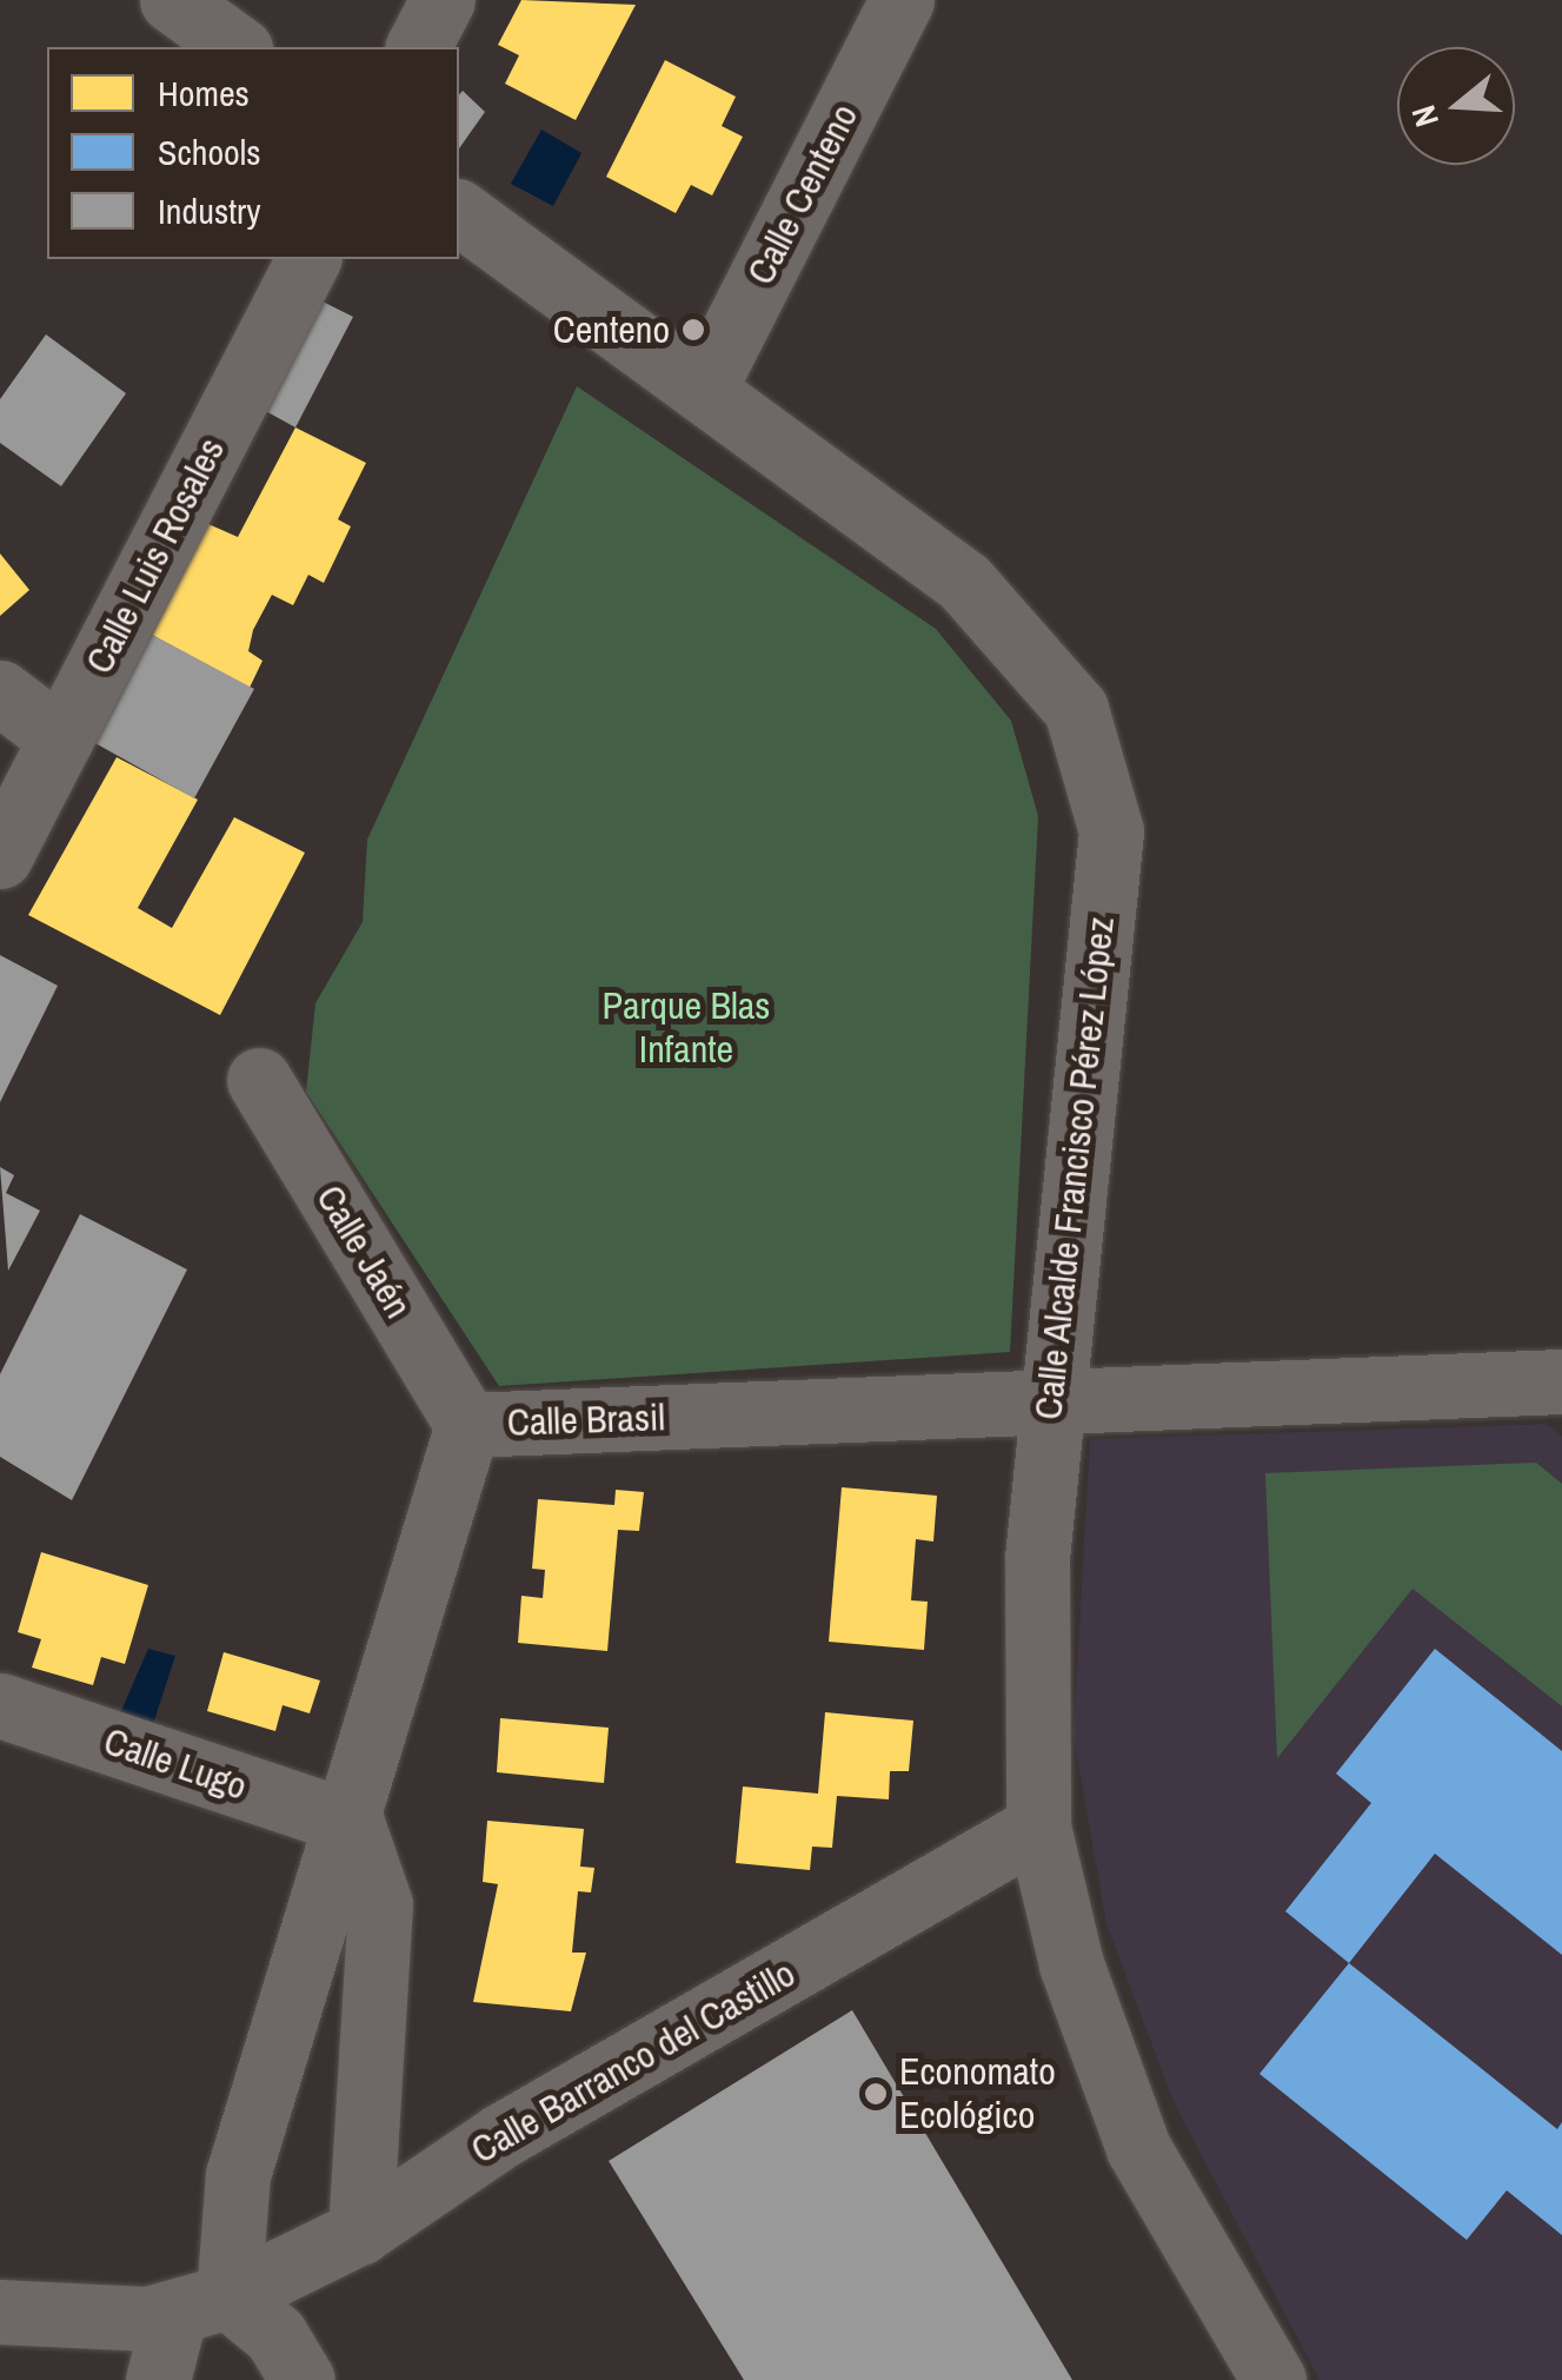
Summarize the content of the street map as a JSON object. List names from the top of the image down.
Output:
{
  "streets": {
    "street": [
      "Calle Centeno",
      "Calle Luis Rosales",
      "Calle Alcalde Francisco Pérez López",
      "Calle Jaén",
      "Calle Brasil",
      "Calle Lugo",
      "Calle Barranco del Castillo"
    ]
  },
  "crossings": [
    ["Calle Centeno", "Calle Alcalde Francisco Pérez López"],
    ["Calle Alcalde Francisco Pérez López", "Calle Brasil"],
    ["Calle Alcalde Francisco Pérez López", "Calle Barranco del Castillo"],
    ["Calle Jaén", "Calle Brasil"],
    ["Calle Brasil", "Calle Lugo"],
    ["Calle Brasil", "Calle Barranco del Castillo"]
  ],
  "parks": ["Parque Blas Infante"],
  "places": ["Centeno", "Economato Ecológico"],
  "legend": ["Homes", "Schools", "Industry"],
  "north": "left"
}
